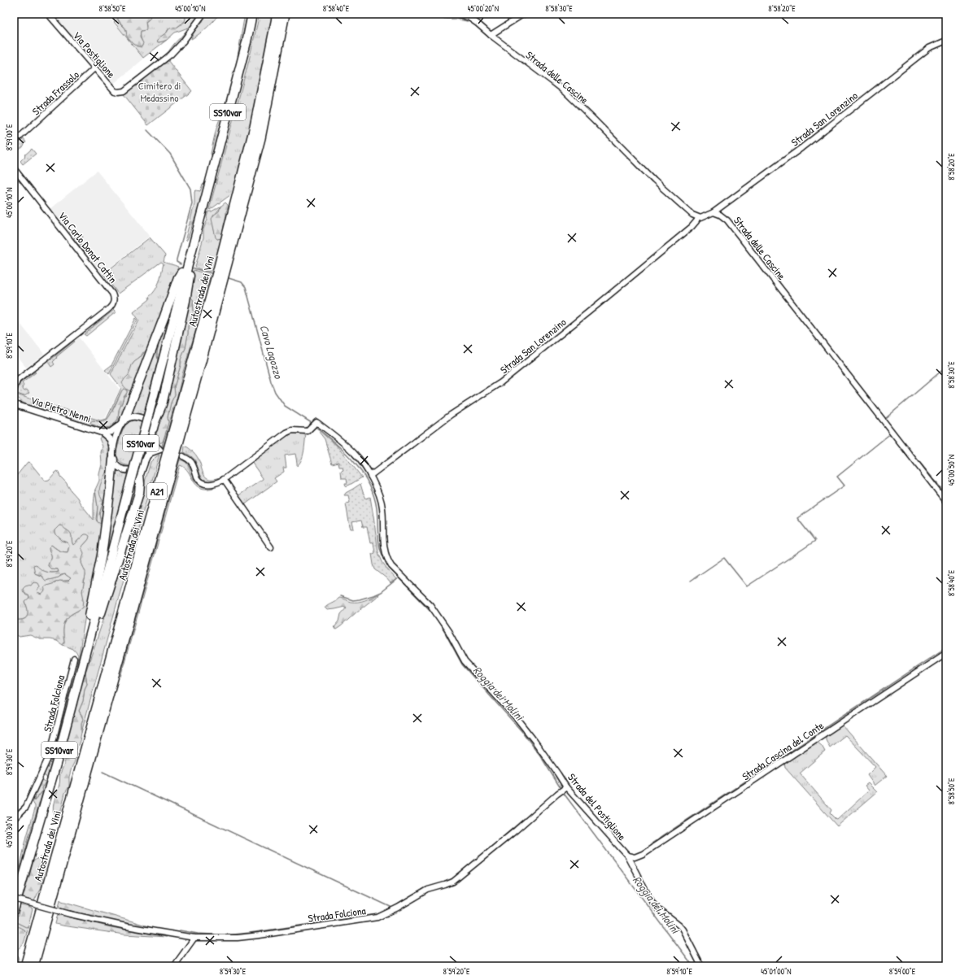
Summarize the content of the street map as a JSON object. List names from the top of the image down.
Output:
{
  "streets": {
    "highway": ["SS10var", "Autostrada dei Vini", "A21"],
    "street": [
      "Via Postiglione",
      "Strada delle Cascine",
      "Strada Frassolo",
      "Strada San Lorenzino",
      "Via Carlo Donat Cattin",
      "Via Pietro Nenni",
      "Strada Folciona",
      "Strada Cascina del Conte",
      "Strada del Postiglione"
    ]
  },
  "crossings": [
    ["Via Postiglione", "Strada Frassolo"],
    ["Strada delle Cascine", "Strada San Lorenzino"],
    ["Strada San Lorenzino", "Strada del Postiglione"],
    ["Strada Folciona", "Strada del Postiglione"],
    ["Strada Cascina del Conte", "Strada del Postiglione"]
  ],
  "water": ["Cavo Lagozzo", "Roggia dei Molini"],
  "parks": ["Cimitero di Medassino"],
  "coordinates": [
    "8°58'50\"E",
    "45°00'10\"N",
    "8°58'40\"E",
    "45°00'20\"N",
    "8°58'30\"E",
    "8°58'20\"E",
    "8°59'00\"E",
    "8°59'10\"E",
    "45°00'50\"N",
    "8°59'20\"E",
    "8°59'30\"E",
    "45°00'30\"N",
    "45°01'00\"N"
  ]
}
